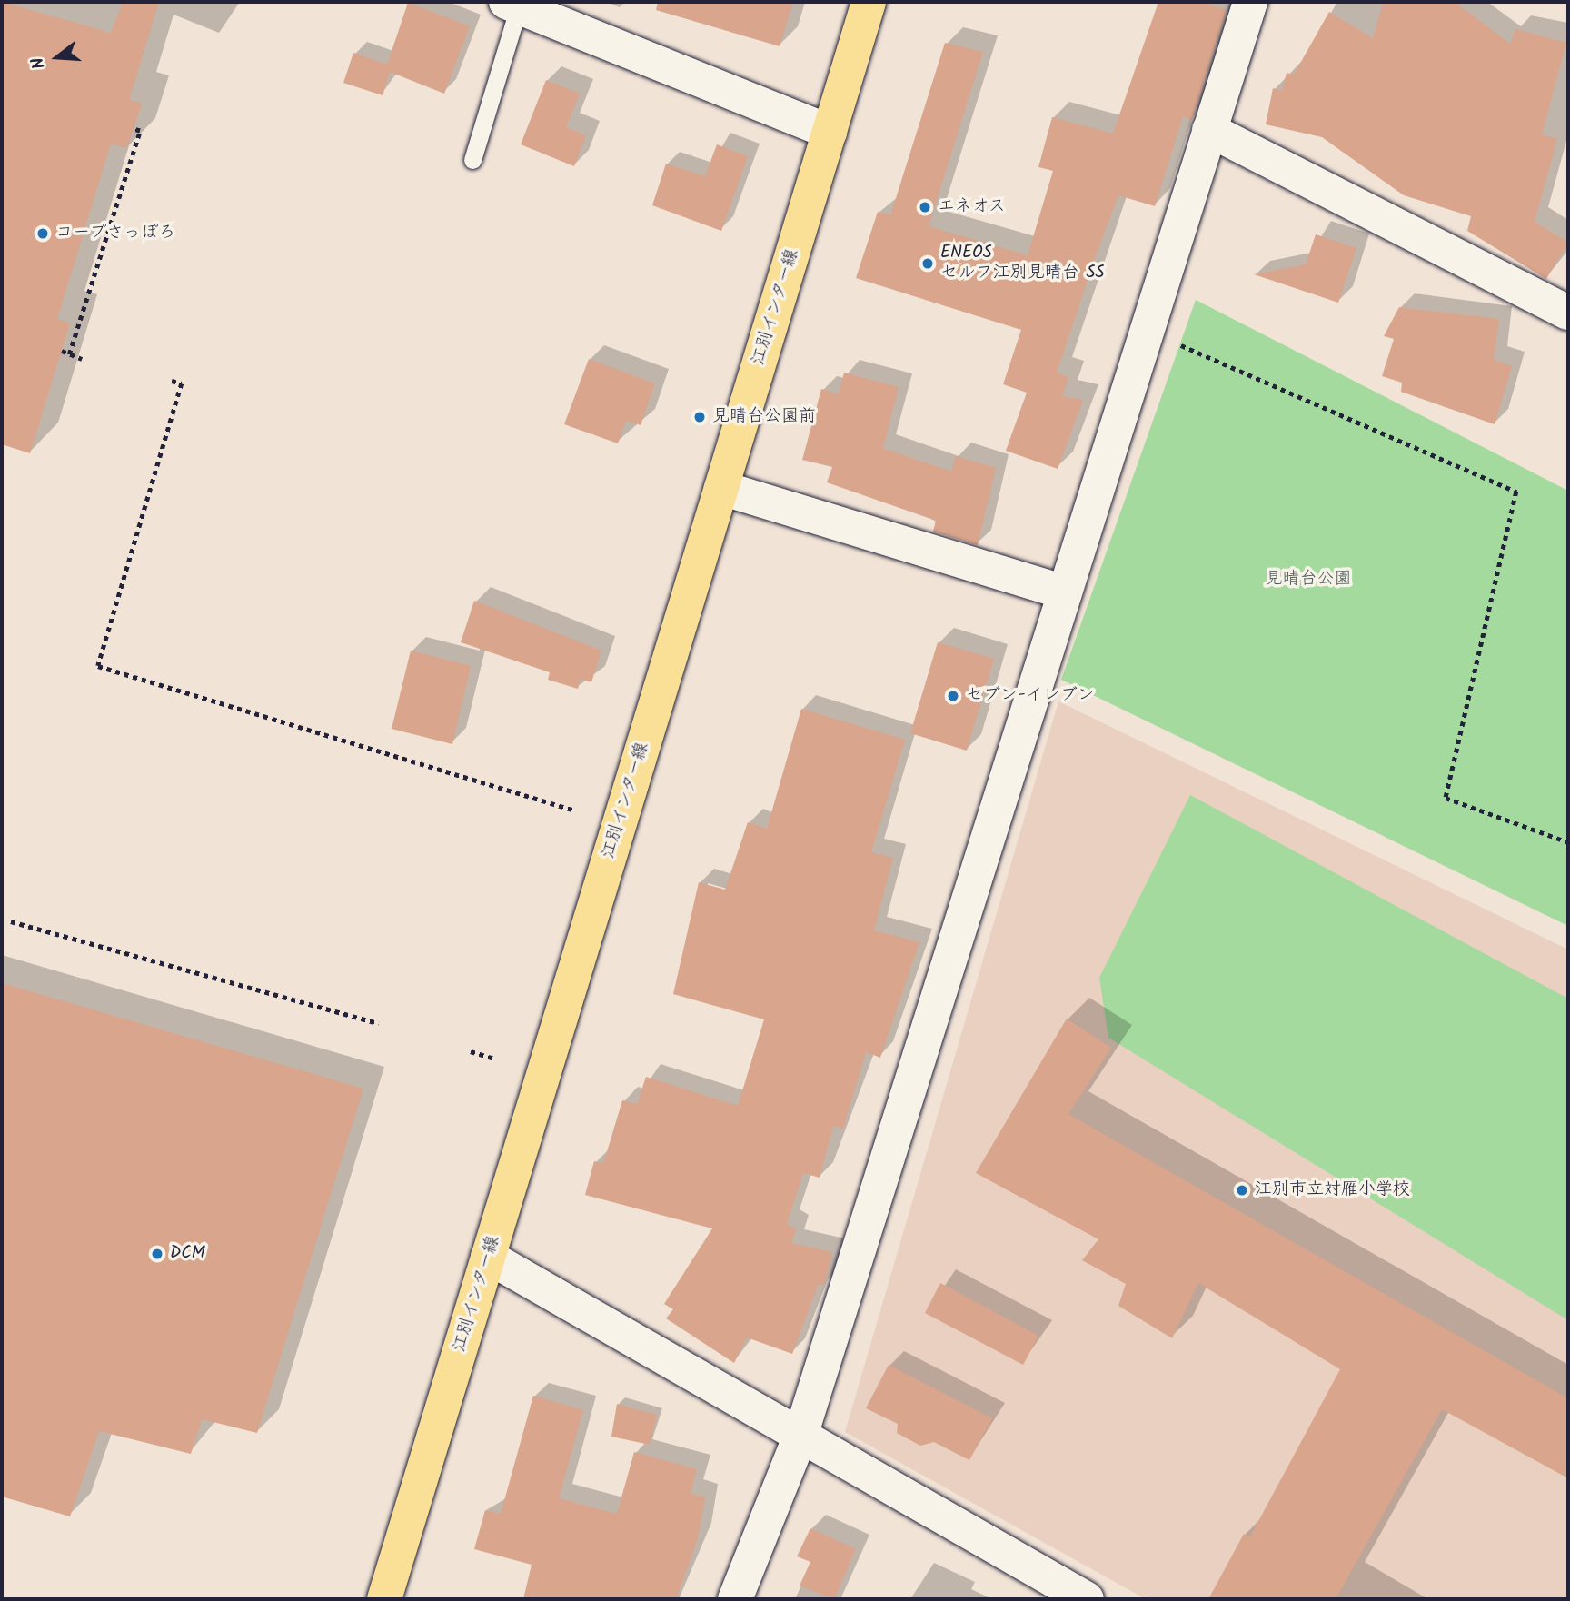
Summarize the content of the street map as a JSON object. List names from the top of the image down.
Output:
{
  "streets": {
    "main road": ["江別インター線"]
  },
  "parks": ["見晴台公園"],
  "places": [
    "エネオス",
    "コープさっぽろ",
    "ENEOS セルフ江別見晴台 SS",
    "見晴台公園前",
    "セブン-イレブン",
    "江別市立対雁小学校",
    "DCM"
  ],
  "north": "left"
}
